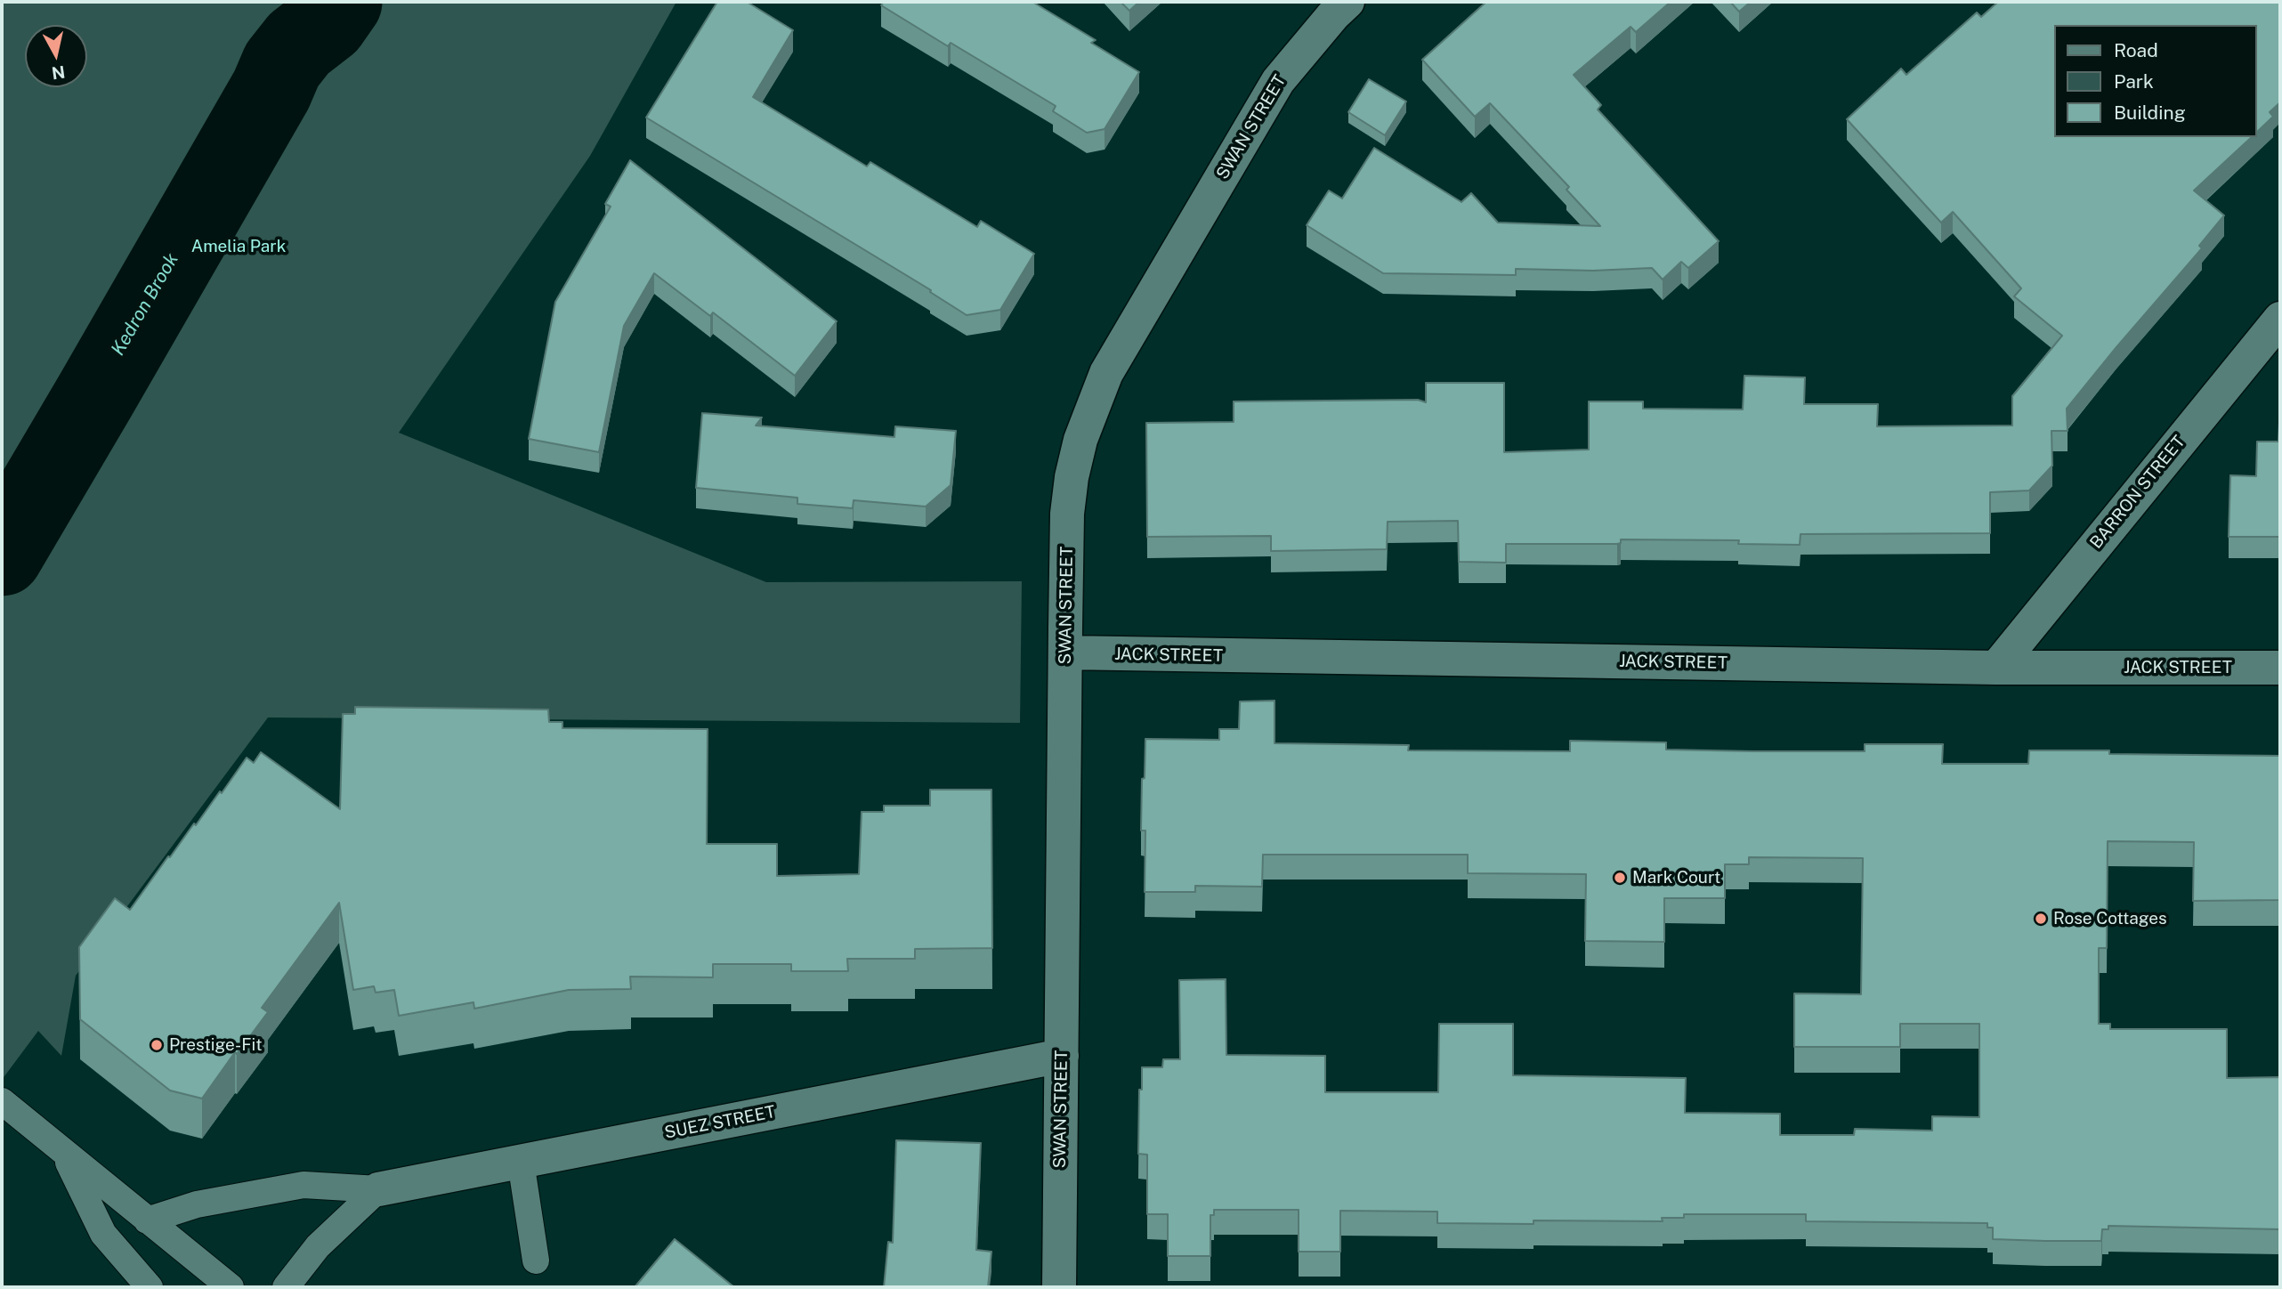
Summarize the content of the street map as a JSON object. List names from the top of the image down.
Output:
{
  "streets": {
    "street": [
      "SWAN STREET",
      "BARRON STREET",
      "JACK STREET",
      "SUEZ STREET"
    ]
  },
  "crossings": [
    ["SWAN STREET", "JACK STREET"],
    ["SWAN STREET", "SUEZ STREET"],
    ["BARRON STREET", "JACK STREET"]
  ],
  "water": ["Kedron Brook"],
  "parks": ["Amelia Park"],
  "places": ["Mark Court", "Rose Cottages", "Prestige-Fit"],
  "legend": ["Road", "Park", "Building"],
  "north": "bottom"
}
